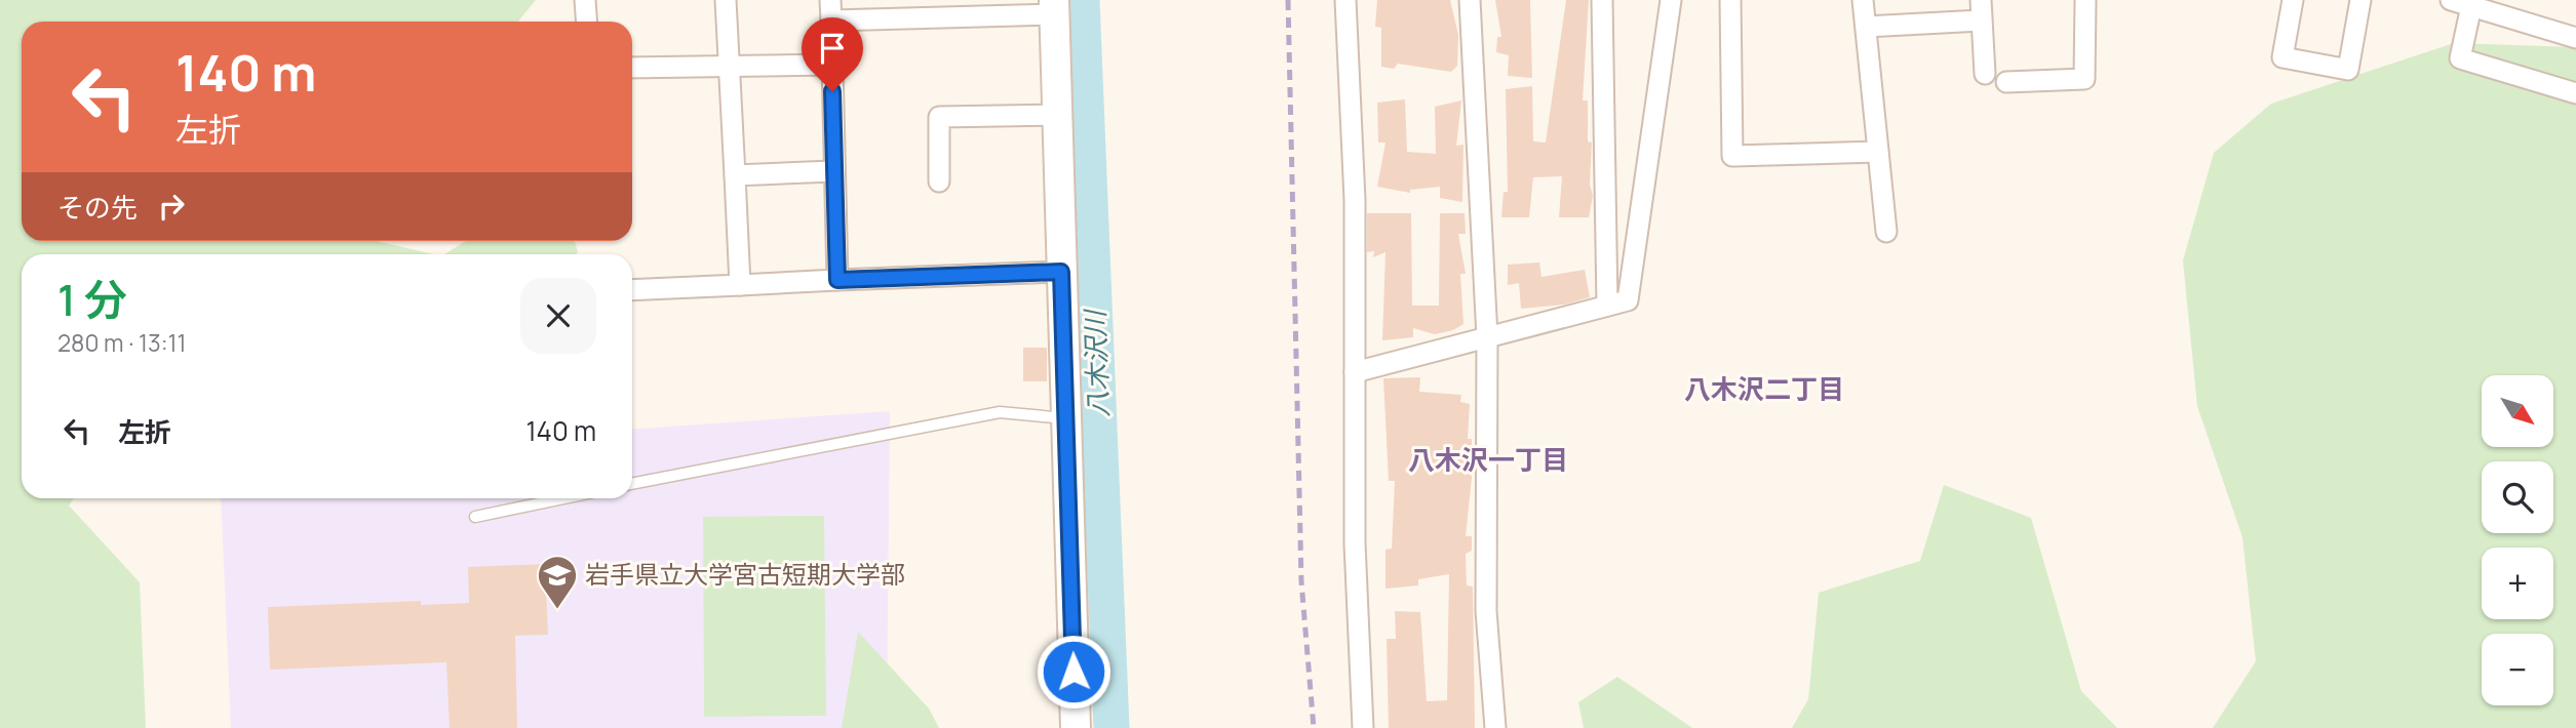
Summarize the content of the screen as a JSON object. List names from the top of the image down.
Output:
{
  "districts": ["八木沢二丁目", "八木沢一丁目"],
  "water": ["八木沢川"],
  "places": {
    "school or university": ["岩手県立大学宮古短期大学部"]
  },
  "north": "bottom right",
  "page": {
    "turn": ["140 m", "左折"],
    "then": "その先",
    "heading": ["1 分", "280 m · 13:11"],
    "map_buttons": ["+", "−"],
    "list": [
      {
        "name": "左折",
        "value": "140 m"
      }
    ]
  }
}
